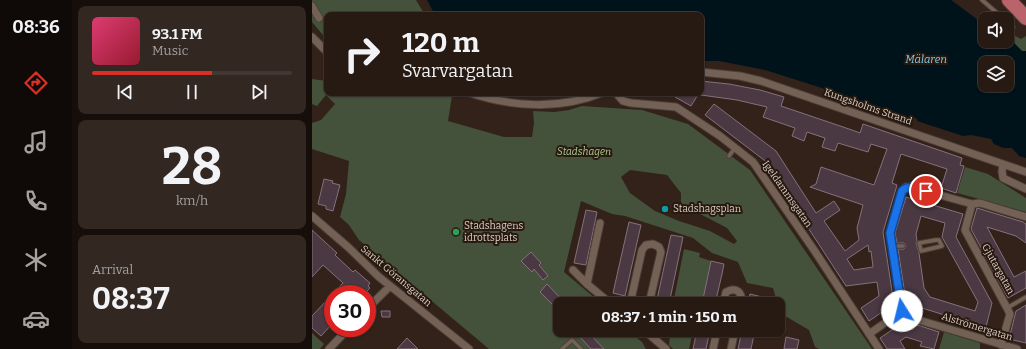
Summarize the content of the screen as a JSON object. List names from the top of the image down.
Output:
{
  "streets": {
    "street": [
      "Kungsholms Strand",
      "Igeldammsgatan",
      "Gjutargatan",
      "Sankt Göransgatan",
      "Alströmergatan"
    ]
  },
  "crossings": [
    ["Gjutargatan", "Alströmergatan"]
  ],
  "water": ["Mälaren"],
  "parks": ["Stadshagen"],
  "places": ["Stadshagsplan", "Stadshagens idrottsplats"],
  "page": {
    "tabs": "08:36",
    "turn": ["120 m", "Svarvargatan"],
    "song": ["93.1 FM", "Music"],
    "tile": [
      ["28", "km/h"],
      ["Arrival", "08:37"]
    ],
    "limit": "30",
    "trip": "08:37 · 1 min · 150 m"
  }
}
